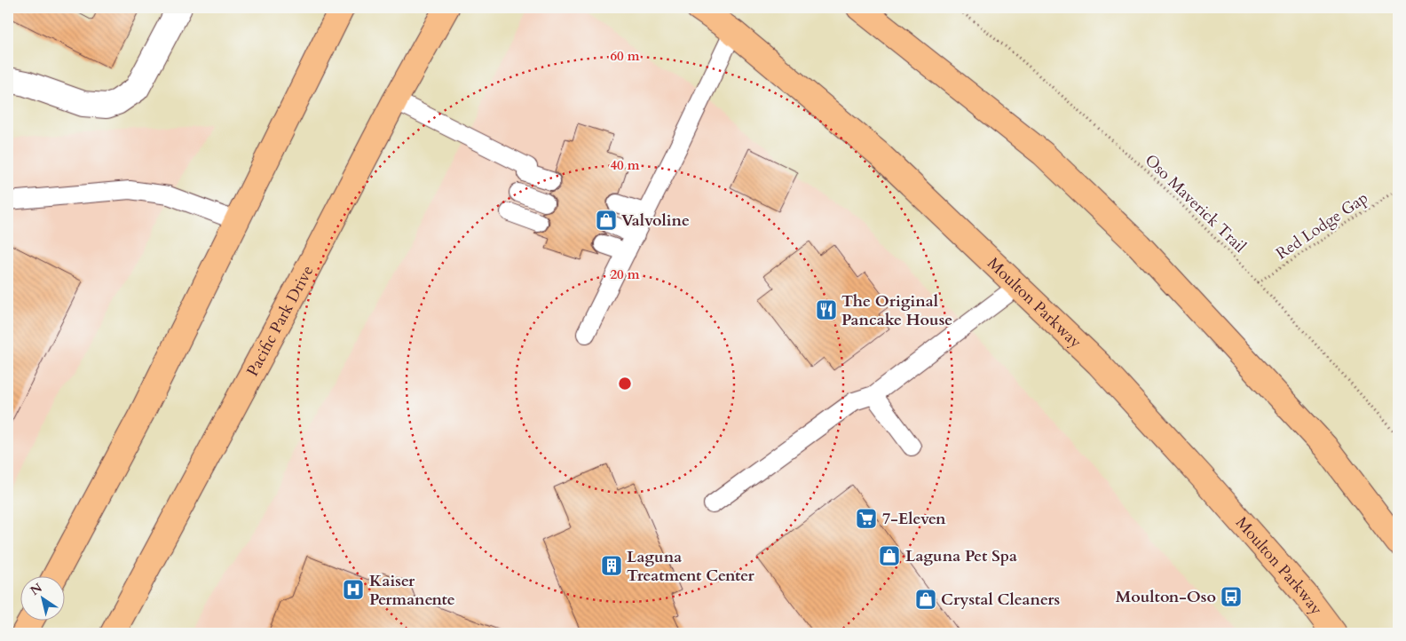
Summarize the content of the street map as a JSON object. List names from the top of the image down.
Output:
{
  "streets": {
    "main road": ["Moulton Parkway", "Pacific Park Drive"],
    "path": ["Oso Maverick Trail", "Red Lodge Gap"]
  },
  "crossings": [
    ["Oso Maverick Trail", "Red Lodge Gap"]
  ],
  "places": {
    "shop": ["Valvoline", "Laguna Pet Spa", "Crystal Cleaners"],
    "restaurant": ["The Original Pancake House"],
    "supermarket": ["7-Eleven"],
    "building": ["Laguna Treatment Center"],
    "hospital": ["Kaiser Permanente"],
    "bus stop": ["Moulton-Oso"]
  },
  "north": "top left",
  "rings": ["60 m", "40 m", "20 m"]
}
